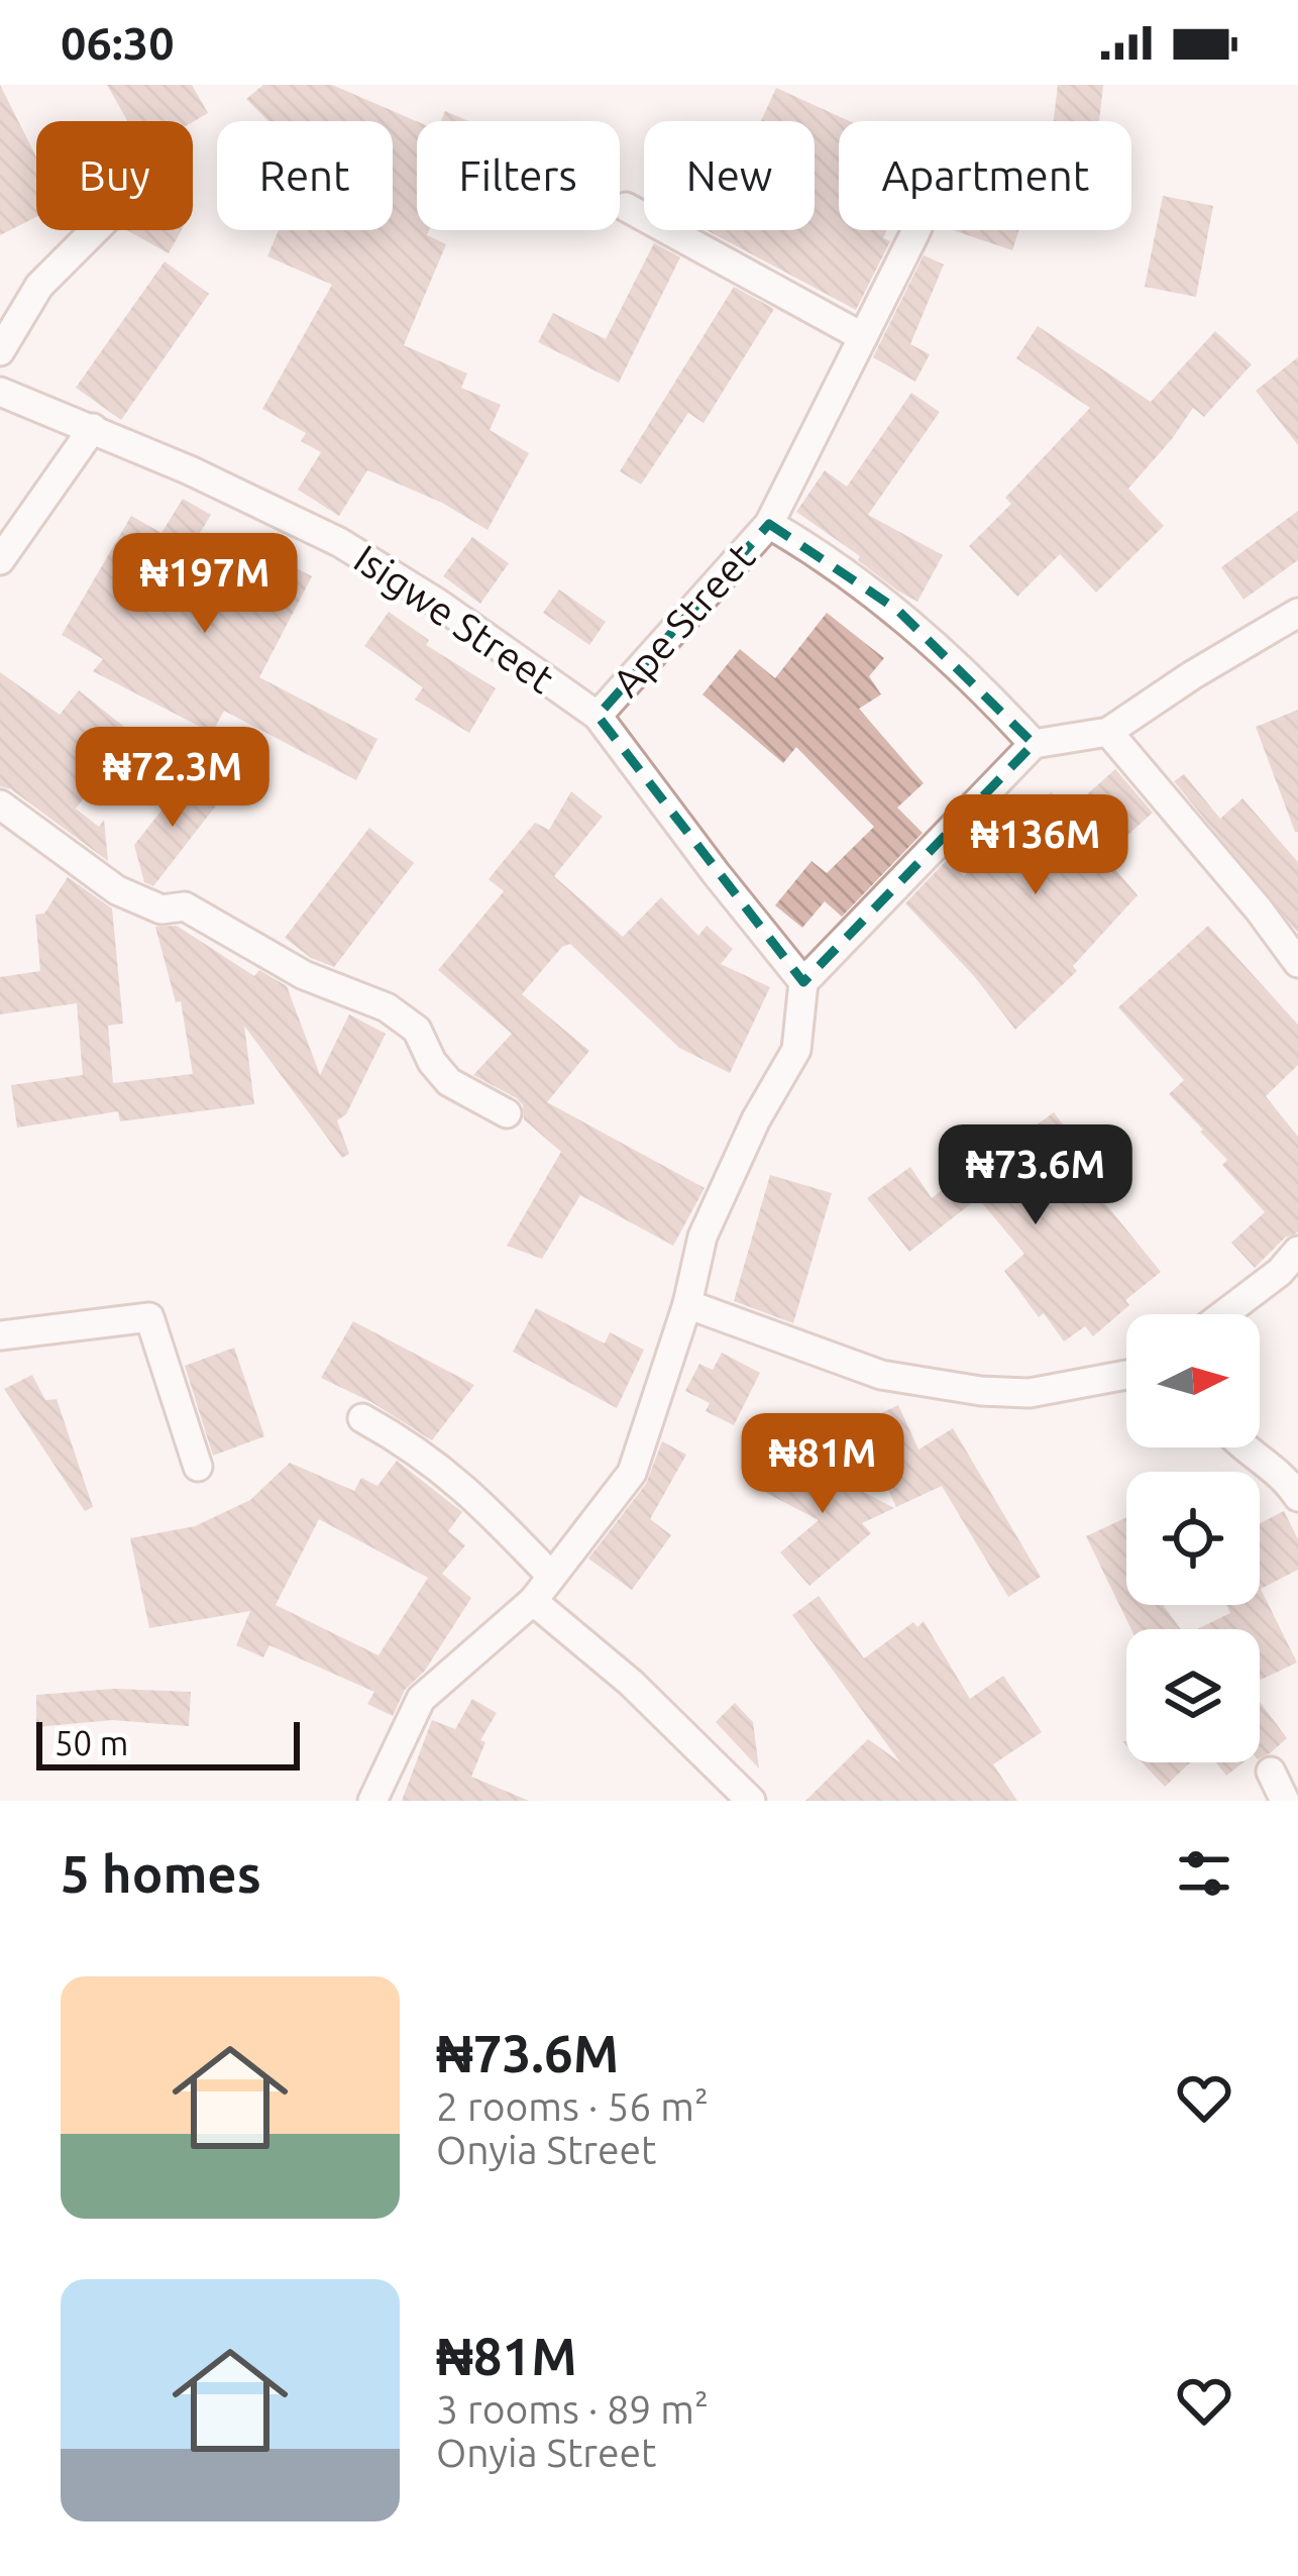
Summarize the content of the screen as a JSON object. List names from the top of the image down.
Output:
{
  "streets": {
    "street": ["Isigwe Street", "Ape Street"]
  },
  "crossings": [
    ["Isigwe Street", "Ape Street"]
  ],
  "scale_bar": "50 m",
  "north": "right",
  "page": {
    "status": "06:30",
    "chip": [
      "Buy",
      "Rent",
      "Filters",
      "New",
      "Apartment"
    ],
    "price": [
      "₦197M",
      "₦72.3M",
      "₦136M",
      "₦73.6M",
      "₦81M"
    ],
    "scale": "50 m",
    "heading": "5 homes",
    "list": [
      {
        "name": "₦73.6M",
        "note": "2 rooms · 56 m² · Onyia Street"
      },
      {
        "name": "₦81M",
        "note": "3 rooms · 89 m² · Onyia Street"
      }
    ]
  }
}
